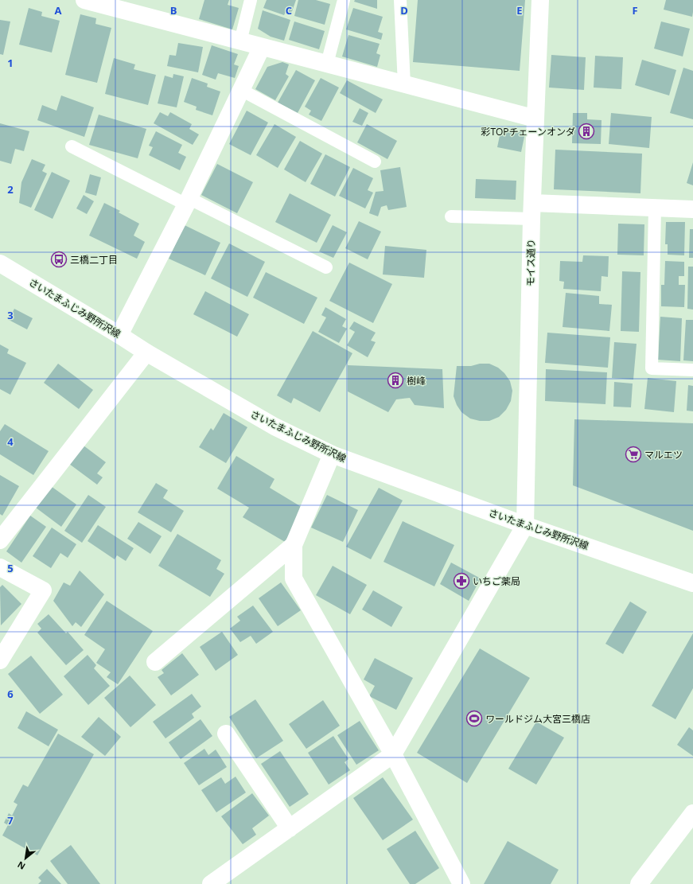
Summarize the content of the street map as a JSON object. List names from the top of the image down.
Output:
{
  "streets": {
    "street": ["モイス通り", "さいたまふじみ野所沢線"]
  },
  "crossings": [
    ["モイス通り", "さいたまふじみ野所沢線"]
  ],
  "places": {
    "building": ["彩TOPチェーンオンダ", "樹峰"],
    "bus stop": ["三橋二丁目"],
    "supermarket": ["マルエツ"],
    "pharmacy": ["いちご薬局"],
    "sports": ["ワールドジム大宮三橋店"]
  },
  "north": "bottom left",
  "grid": {
    "columns": [
      "A",
      "B",
      "C",
      "D",
      "E",
      "F"
    ],
    "rows": [
      "1",
      "2",
      "3",
      "4",
      "5",
      "6",
      "7"
    ]
  }
}
